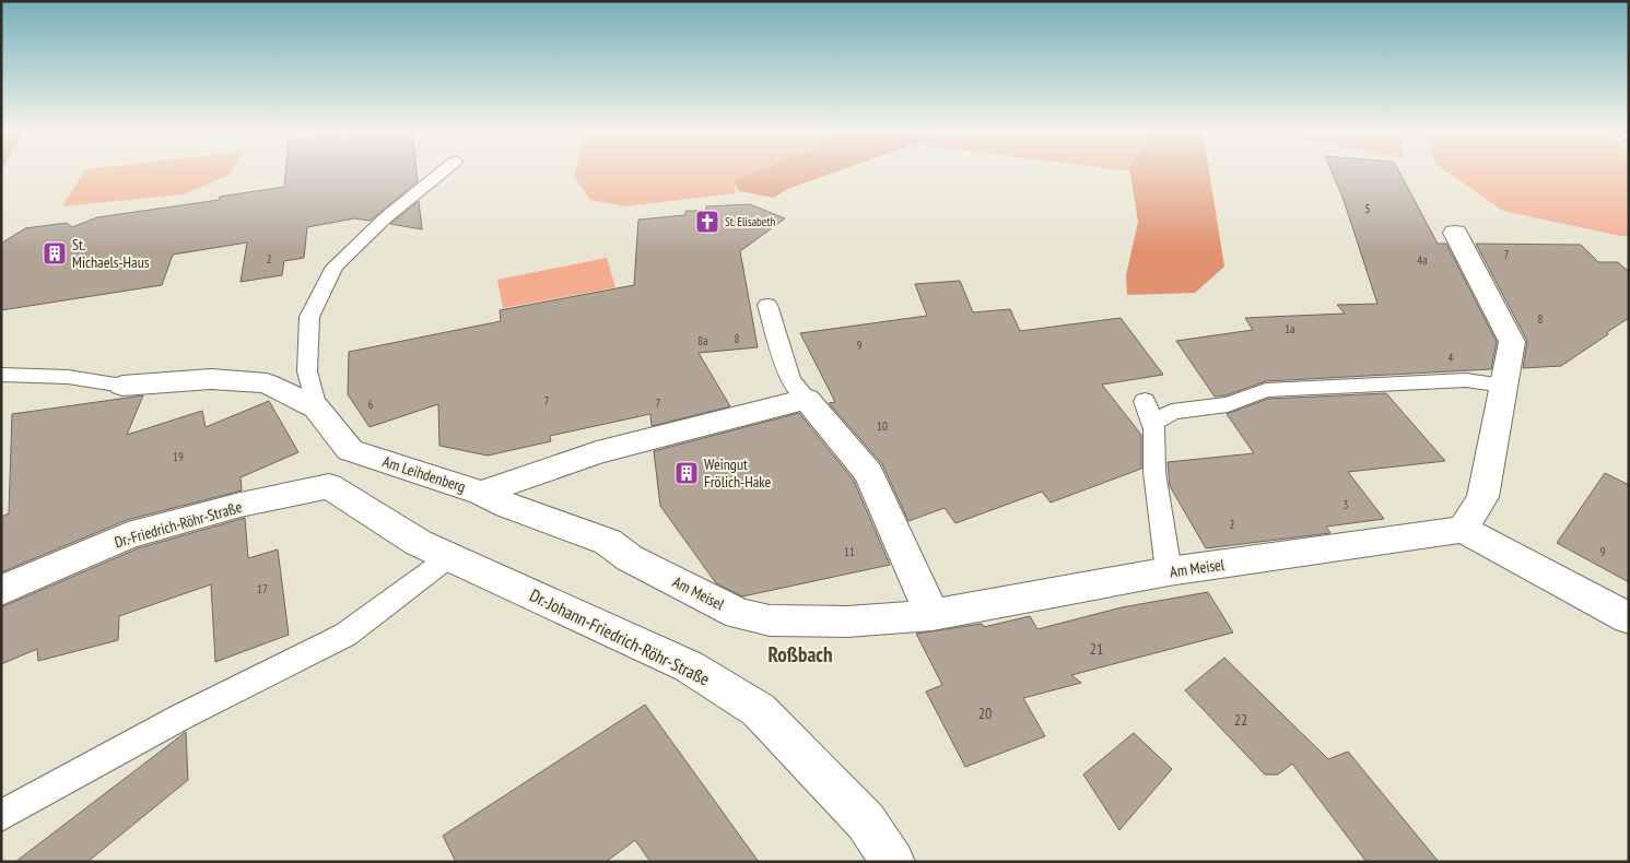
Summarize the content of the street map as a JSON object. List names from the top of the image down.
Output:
{
  "streets": {
    "street": [
      "Am Leihdenberg",
      "Dr.-Friedrich-Röhr-Straße",
      "Am Meisel",
      "Dr.-Johann-Friedrich-Röhr-Straße"
    ]
  },
  "crossings": [
    ["Am Leihdenberg", "Am Meisel"],
    ["Dr.-Friedrich-Röhr-Straße", "Dr.-Johann-Friedrich-Röhr-Straße"]
  ],
  "districts": ["Roßbach"],
  "places": {
    "church": ["St. Elisabeth"],
    "building": ["St. Michaels-Haus", "Weingut Frölich-Hake"]
  },
  "house_numbers": [
    "5",
    "7",
    "2",
    "4a",
    "8",
    "1a",
    "8",
    "8a",
    "9",
    "4",
    "7",
    "7",
    "6",
    "10",
    "19",
    "3",
    "2",
    "11",
    "9",
    "17",
    "21",
    "20",
    "22"
  ]
}
